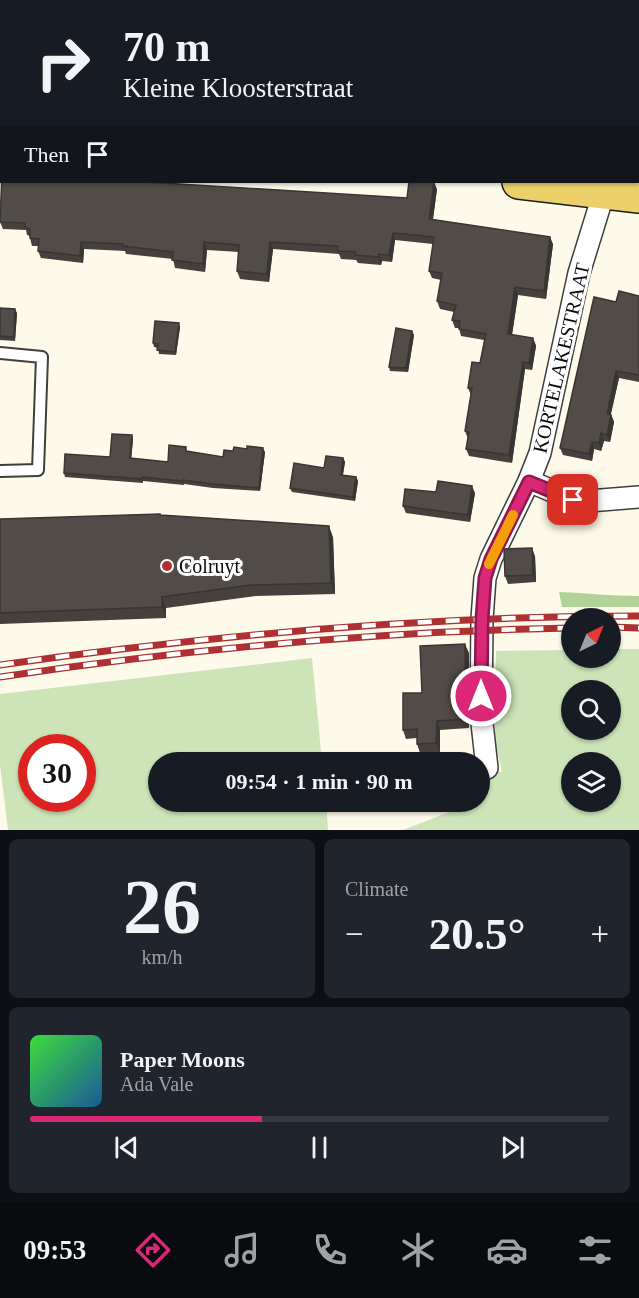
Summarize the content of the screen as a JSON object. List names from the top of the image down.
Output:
{
  "streets": {
    "street": ["KORTELAKESTRAAT"]
  },
  "places": ["Colruyt"],
  "north": "top right",
  "page": {
    "turn": ["70 m", "Kleine Kloosterstraat"],
    "then": "Then",
    "limit": "30",
    "trip": "09:54 · 1 min · 90 m",
    "tile": [
      ["26", "km/h"],
      "Climate"
    ],
    "heat": ["−", "20.5°", "+"],
    "song": ["Paper Moons", "Ada Vale"],
    "tabs": "09:53"
  }
}
